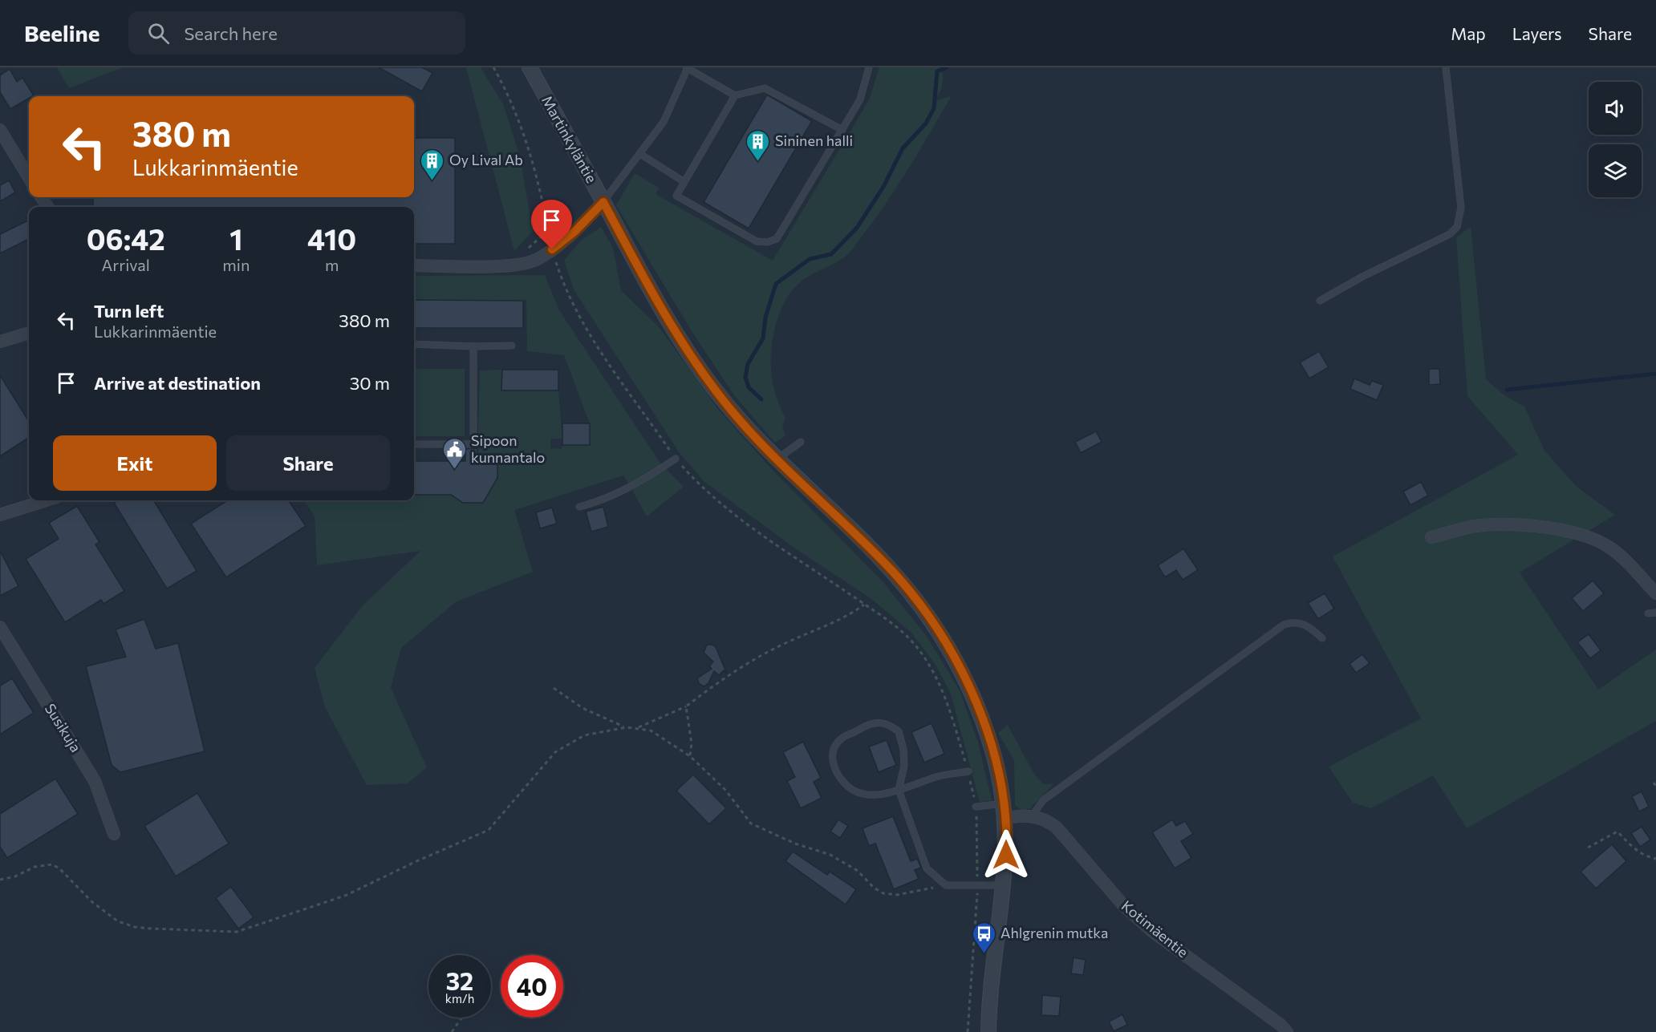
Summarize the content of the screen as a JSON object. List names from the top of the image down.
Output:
{
  "streets": {
    "street": ["Martinkyläntie", "Susikuja", "Kotimäentie"]
  },
  "crossings": [
    ["Martinkyläntie", "Kotimäentie"]
  ],
  "places": {
    "building": ["Sininen halli", "Oy Lival Ab"],
    "public building": ["Sipoon kunnantalo"],
    "bus stop": ["Ahlgrenin mutka"]
  },
  "page": {
    "header": "Beeline",
    "search": "Search here",
    "nav": ["Map", "Layers", "Share"],
    "turn": ["380 m", "Lukkarinmäentie"],
    "eta": [
      "06:42",
      "Arrival",
      "1",
      "min",
      "410",
      "m"
    ],
    "list": [
      {
        "name": "Turn left",
        "note": "Lukkarinmäentie",
        "value": "380 m"
      },
      {
        "name": "Arrive at destination",
        "value": "30 m"
      }
    ],
    "buttons": ["Exit", "Share"],
    "speed": "32 km/h",
    "limit": "40"
  }
}
